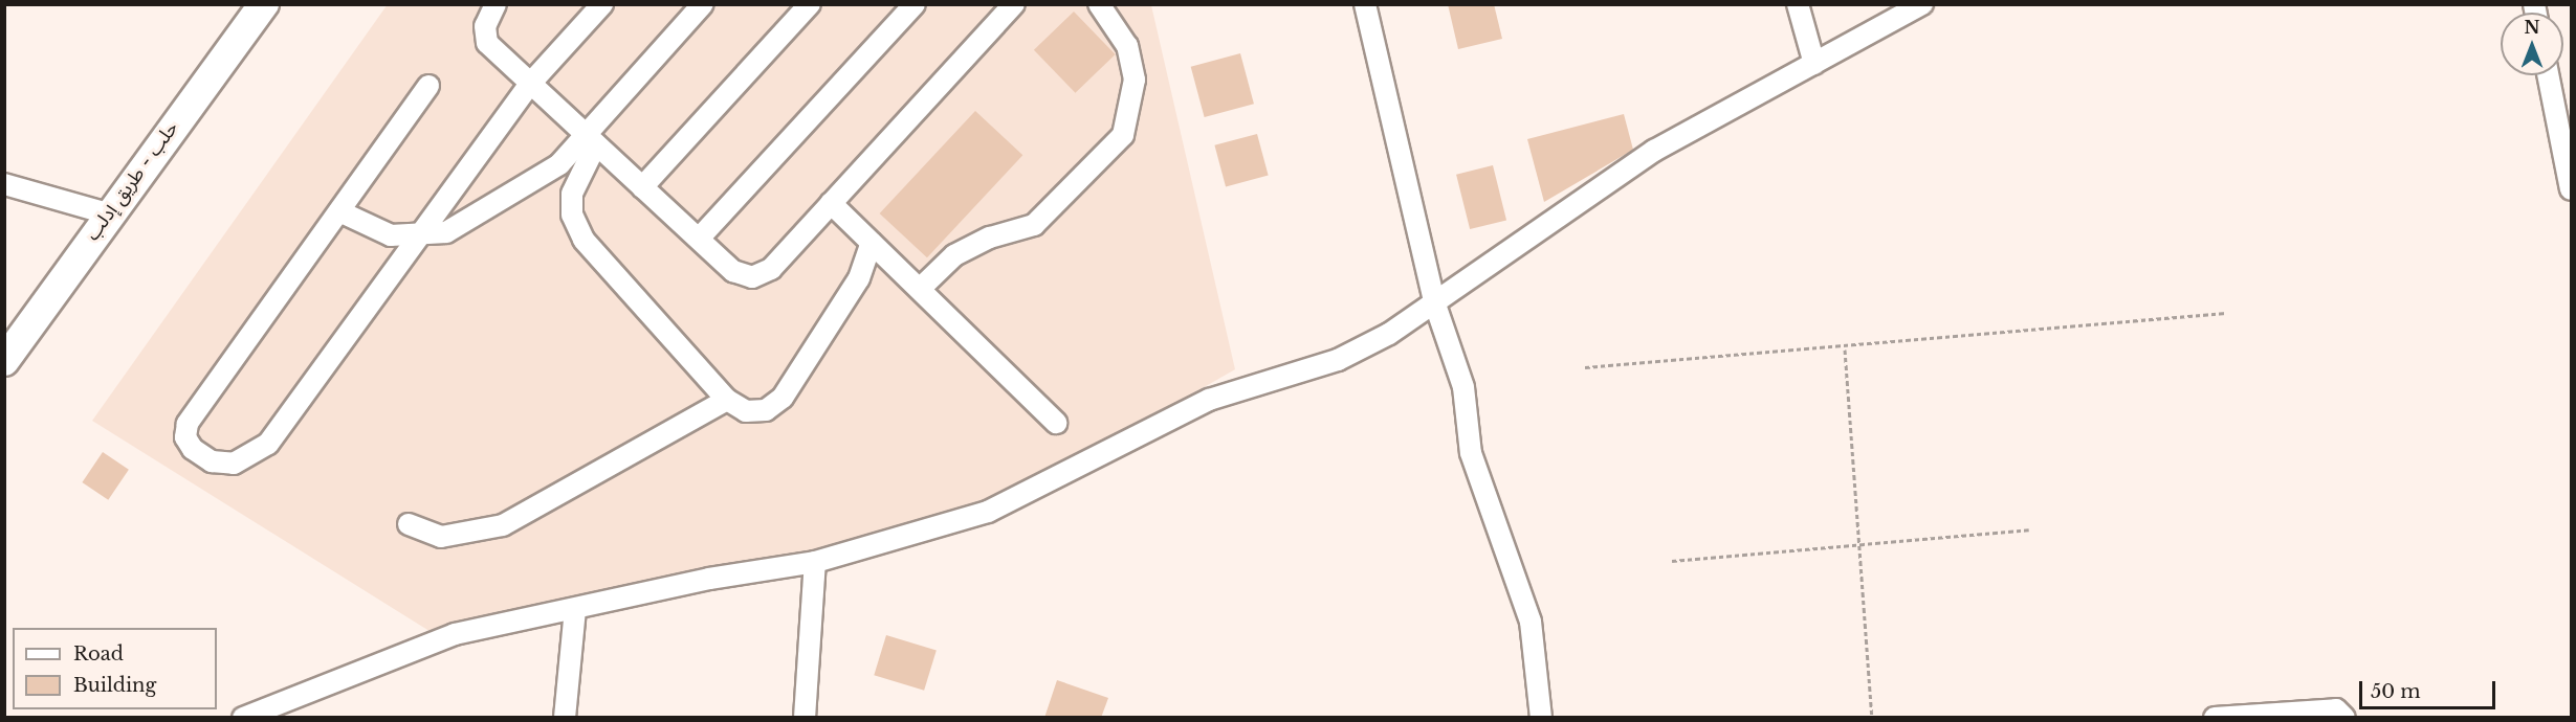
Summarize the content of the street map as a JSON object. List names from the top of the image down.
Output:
{
  "streets": {
    "highway": ["حلب - طريق إدلب"]
  },
  "legend": ["Road", "Building"],
  "scale_bar": "50 m",
  "north": "top"
}
